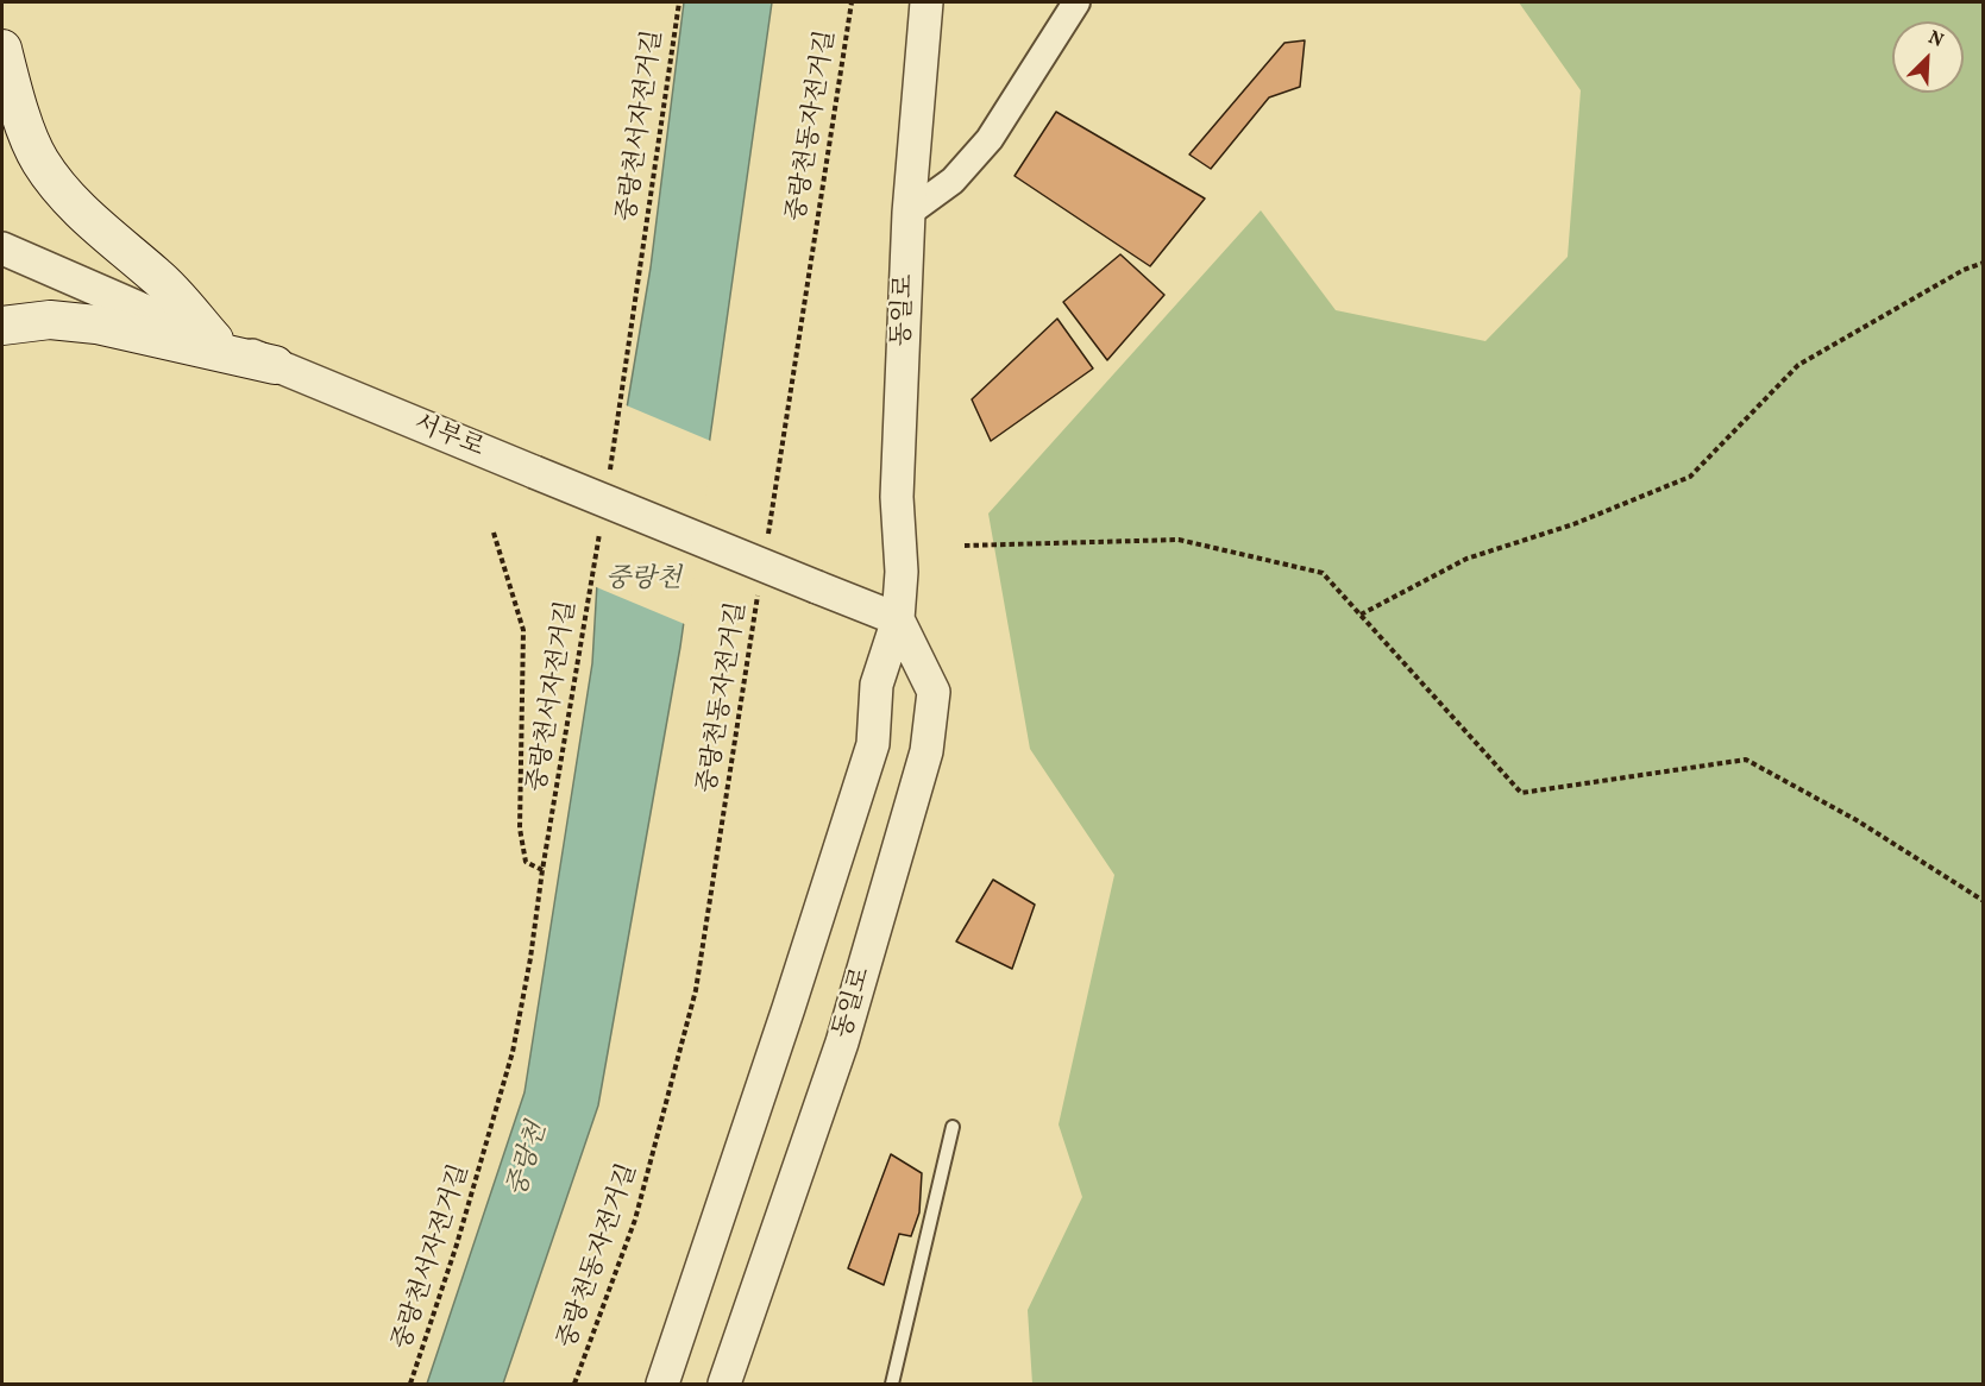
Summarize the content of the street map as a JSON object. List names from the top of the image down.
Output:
{
  "streets": {
    "street": ["동일로", "서부로"],
    "path": ["중랑천서자전거길", "중랑천동자전거길"]
  },
  "crossings": [
    ["동일로", "서부로"]
  ],
  "water": ["중랑천"],
  "north": "top right"
}
